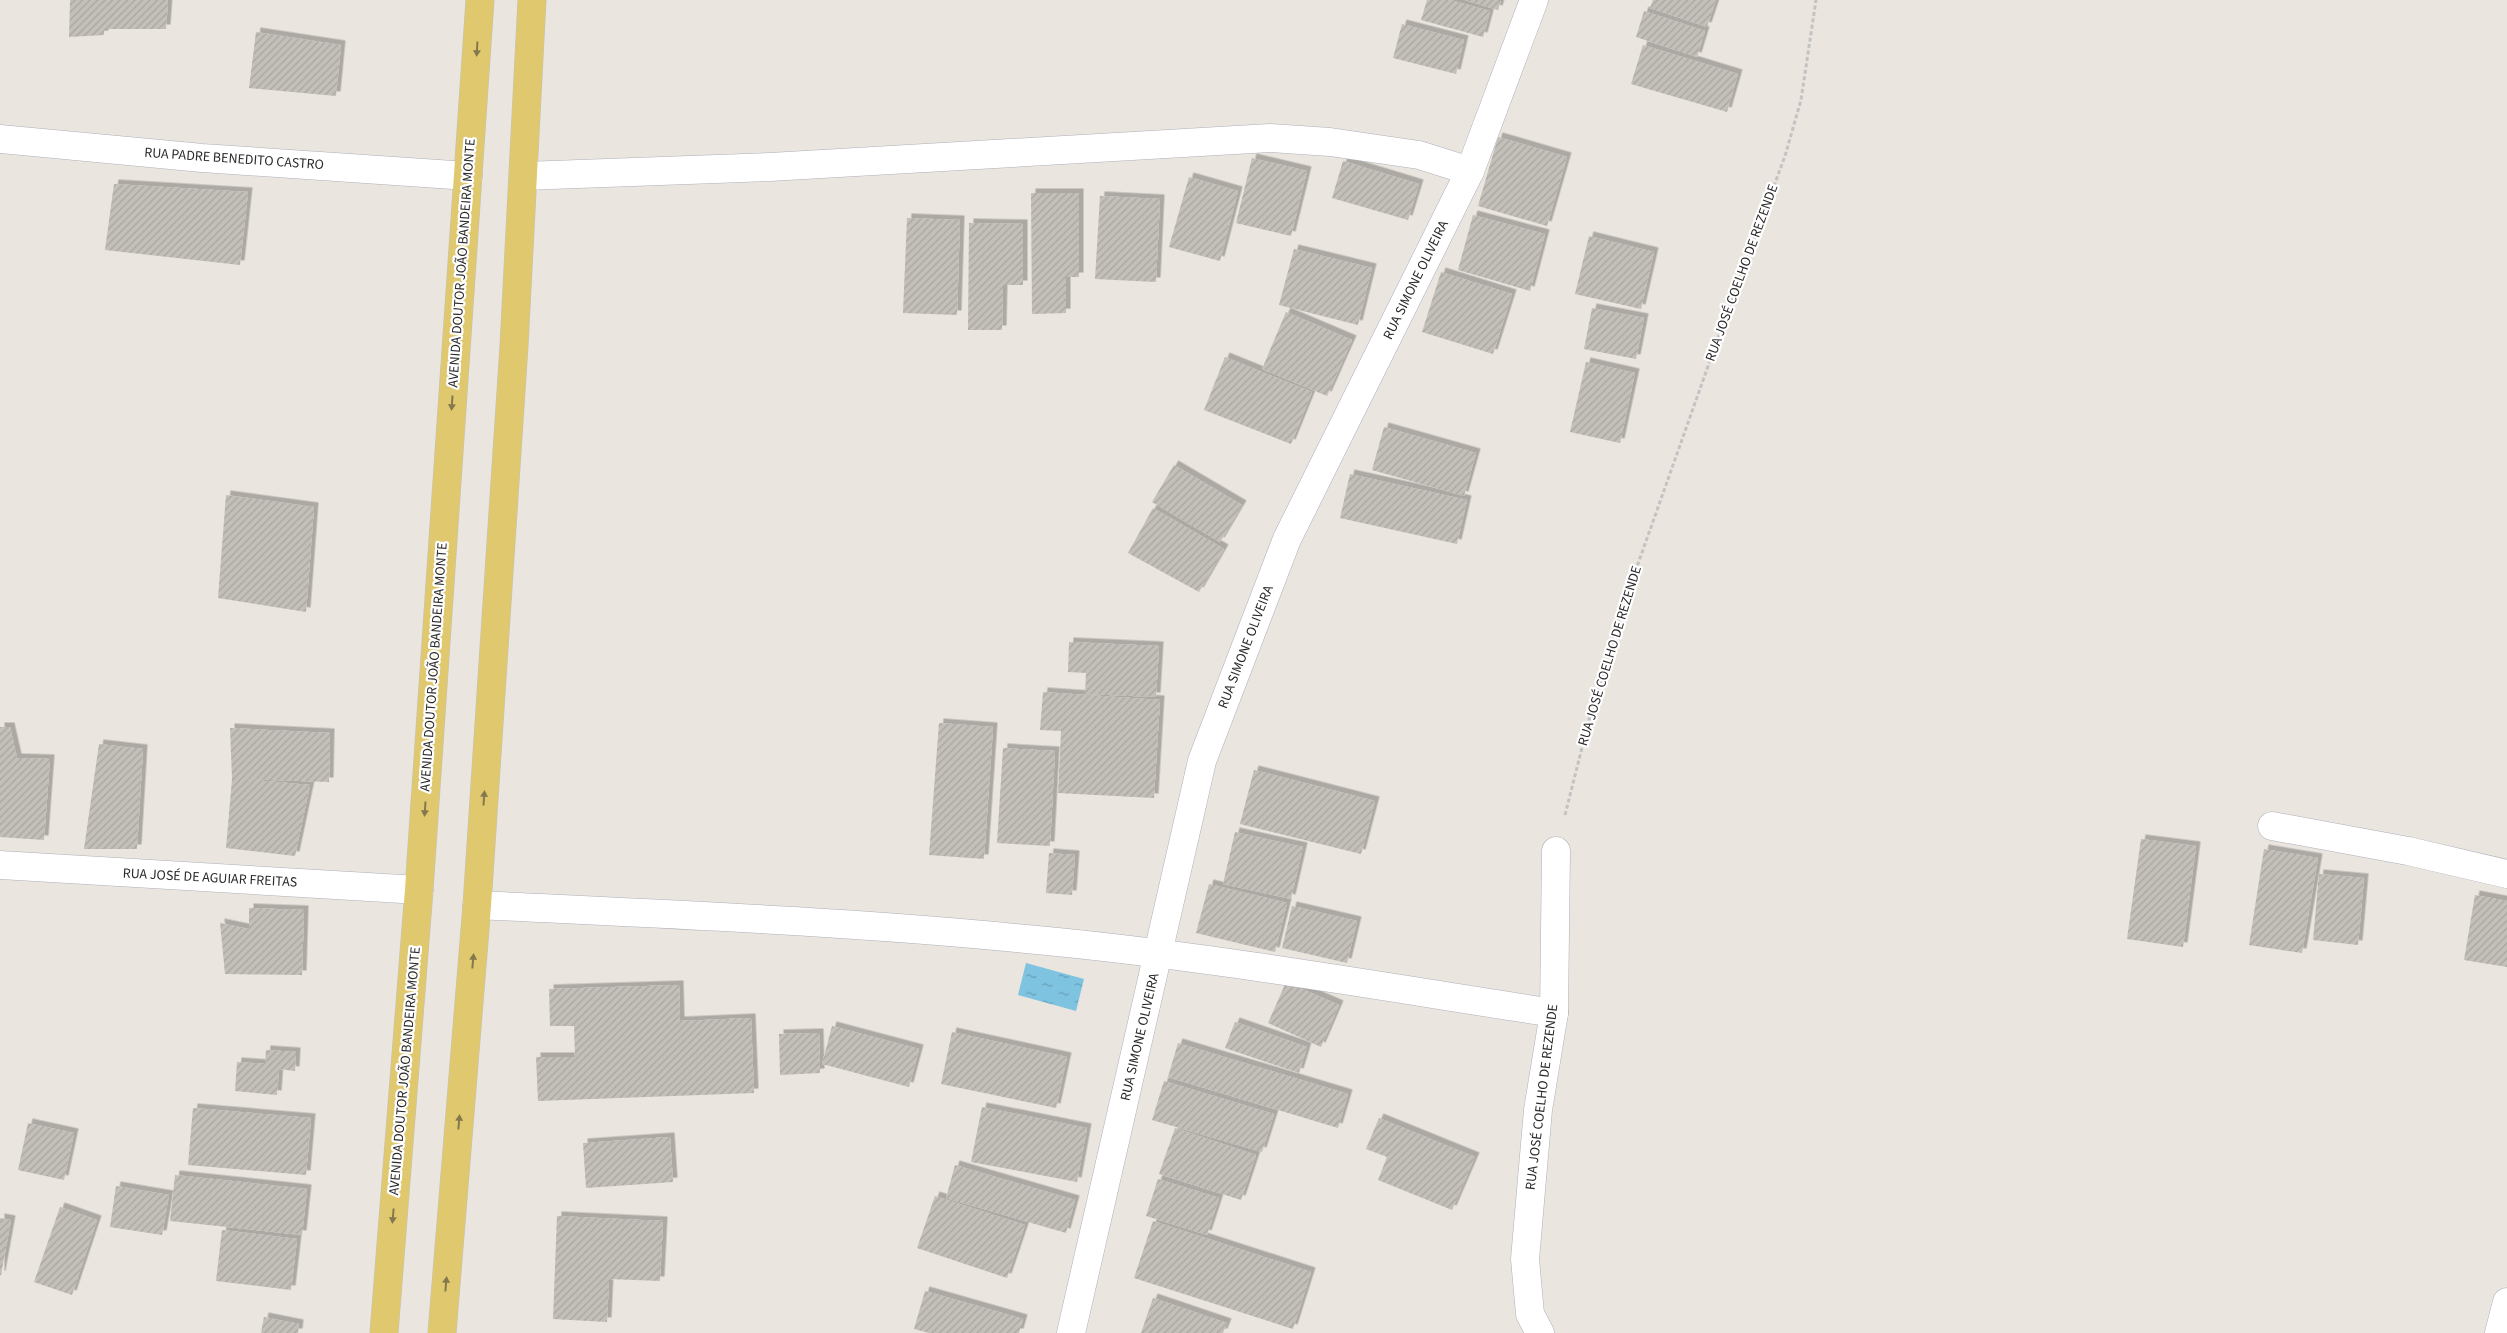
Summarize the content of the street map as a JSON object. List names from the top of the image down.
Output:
{
  "streets": {
    "main road": ["AVENIDA DOUTOR JOÃO BANDEIRA MONTE"],
    "street": [
      "RUA PADRE BENEDITO CASTRO",
      "RUA JOSÉ COELHO DE REZENDE",
      "RUA SIMONE OLIVEIRA",
      "RUA JOSÉ DE AGUIAR FREITAS"
    ]
  },
  "crossings": [
    ["RUA PADRE BENEDITO CASTRO", "AVENIDA DOUTOR JOÃO BANDEIRA MONTE"],
    ["AVENIDA DOUTOR JOÃO BANDEIRA MONTE", "RUA JOSÉ DE AGUIAR FREITAS"]
  ]
}
